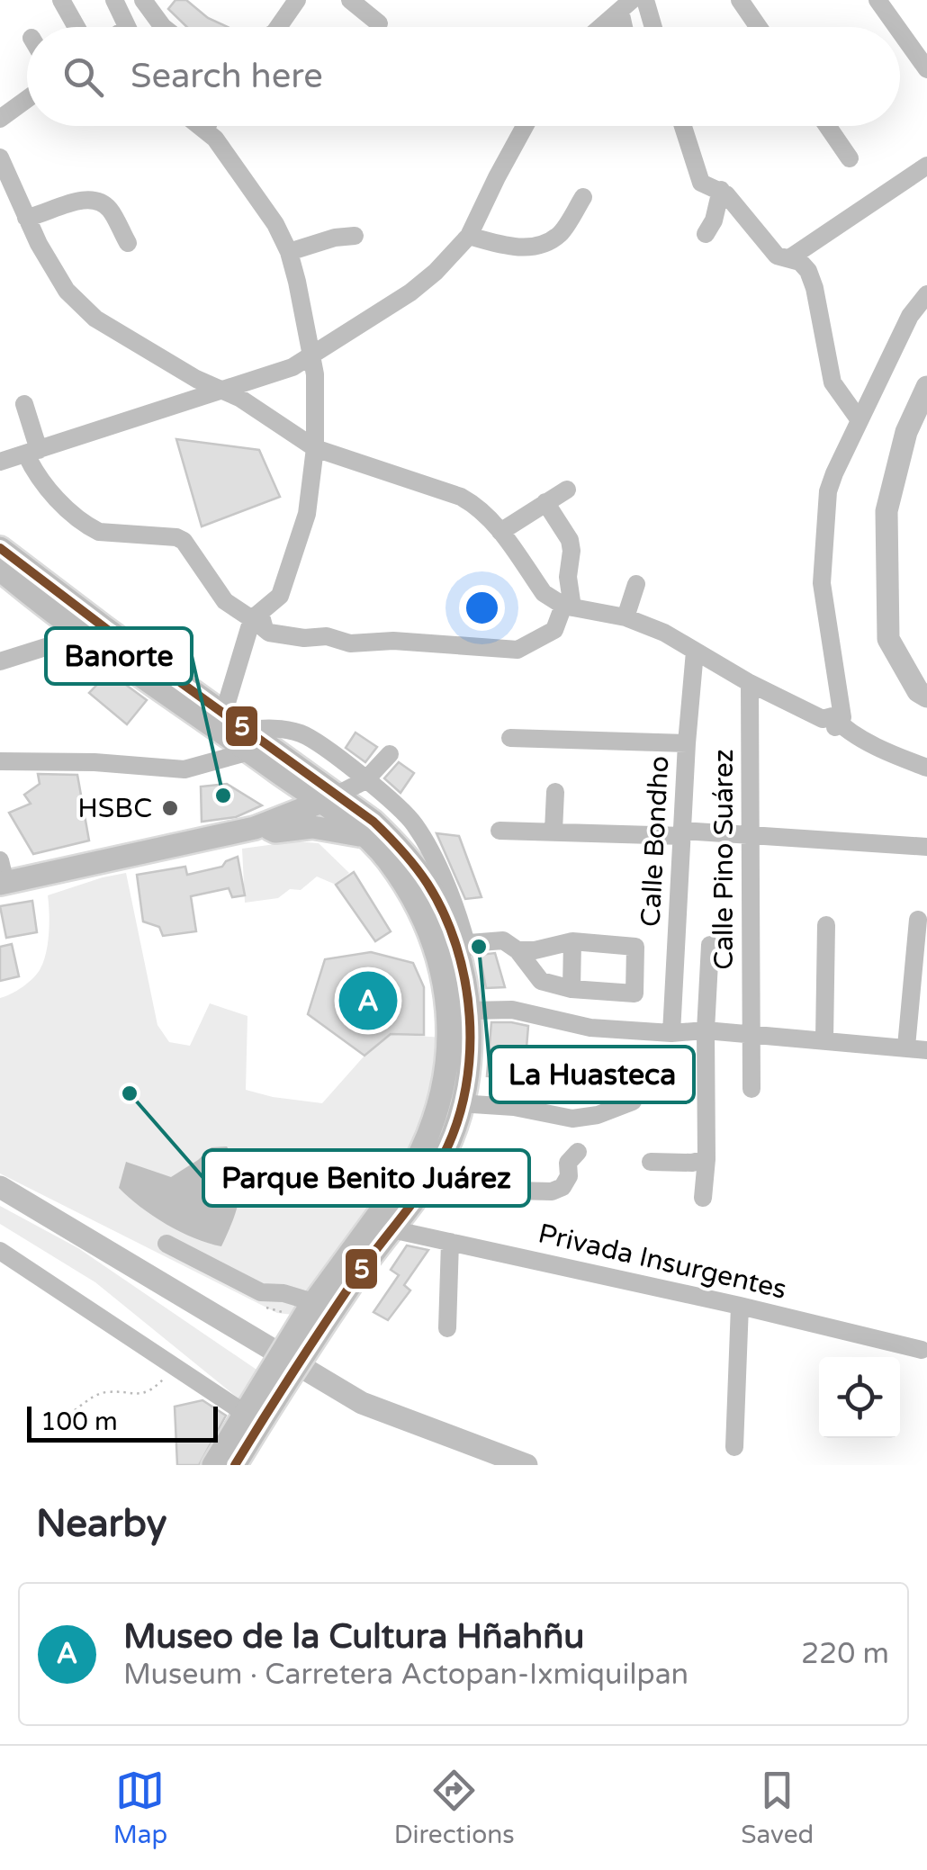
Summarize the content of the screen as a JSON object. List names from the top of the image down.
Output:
{
  "streets": {
    "street": ["Calle Bondho", "Calle Pino Suárez", "Privada Insurgentes"]
  },
  "places": [
    "Banorte",
    "HSBC",
    "La Huasteca",
    "Parque Benito Juárez"
  ],
  "lines": ["transit line 5"],
  "scale_bar": "100 m",
  "page": {
    "search": "Search here",
    "pins": "A",
    "scale": "100 m",
    "heading": "Nearby",
    "list": [
      {
        "mark": "A",
        "name": "Museo de la Cultura Hñahñu",
        "note": "Museum · Carretera Actopan-Ixmiquilpan",
        "value": "220 m"
      }
    ],
    "nav": ["Map", "Directions", "Saved"]
  }
}
